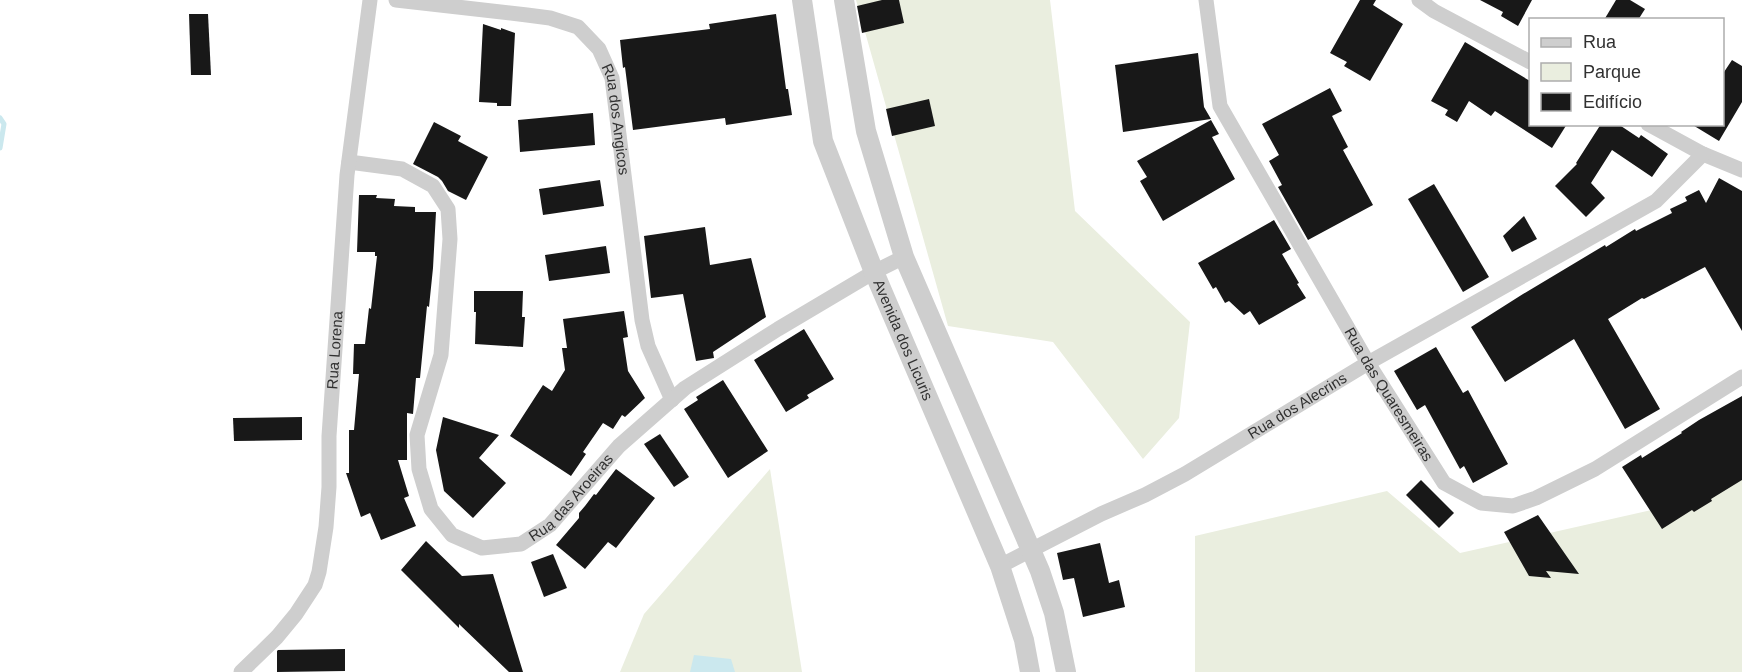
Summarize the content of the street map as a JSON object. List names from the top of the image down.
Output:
{
  "streets": {
    "street": [
      "Rua dos Angicos",
      "Avenida dos Licuris",
      "Rua Lorena",
      "Rua das Quaresmeiras",
      "Rua dos Alecrins",
      "Rua das Aroeiras"
    ]
  },
  "crossings": [
    ["Rua dos Angicos", "Rua das Aroeiras"],
    ["Avenida dos Licuris", "Rua dos Alecrins"],
    ["Avenida dos Licuris", "Rua das Aroeiras"],
    ["Rua Lorena", "Rua das Aroeiras"],
    ["Rua das Quaresmeiras", "Rua dos Alecrins"]
  ],
  "legend": ["Rua", "Parque", "Edifício"]
}
